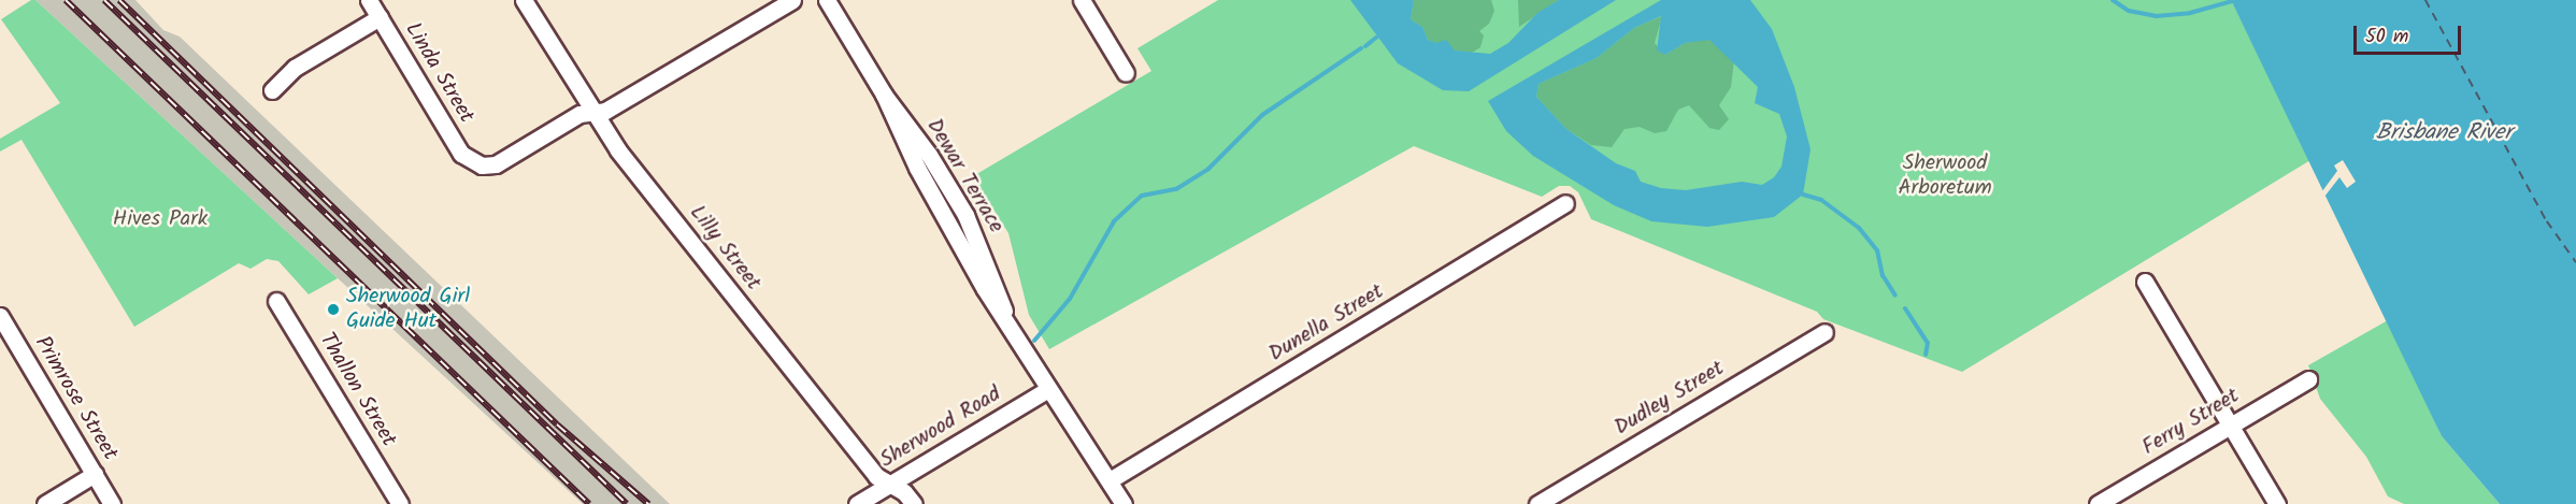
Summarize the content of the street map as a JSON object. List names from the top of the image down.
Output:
{
  "streets": {
    "street": [
      "Linda Street",
      "Dewar Terrace",
      "Lilly Street",
      "Dunella Street",
      "Thallon Street",
      "Primrose Street",
      "Dudley Street",
      "Ferry Street",
      "Sherwood Road"
    ]
  },
  "crossings": [
    ["Linda Street", "Lilly Street"],
    ["Dewar Terrace", "Dunella Street"],
    ["Dewar Terrace", "Sherwood Road"],
    ["Lilly Street", "Sherwood Road"]
  ],
  "water": ["Brisbane River"],
  "parks": ["Sherwood Arboretum", "Hives Park"],
  "places": ["Sherwood Girl Guide Hut"],
  "scale_bar": "50 m"
}
